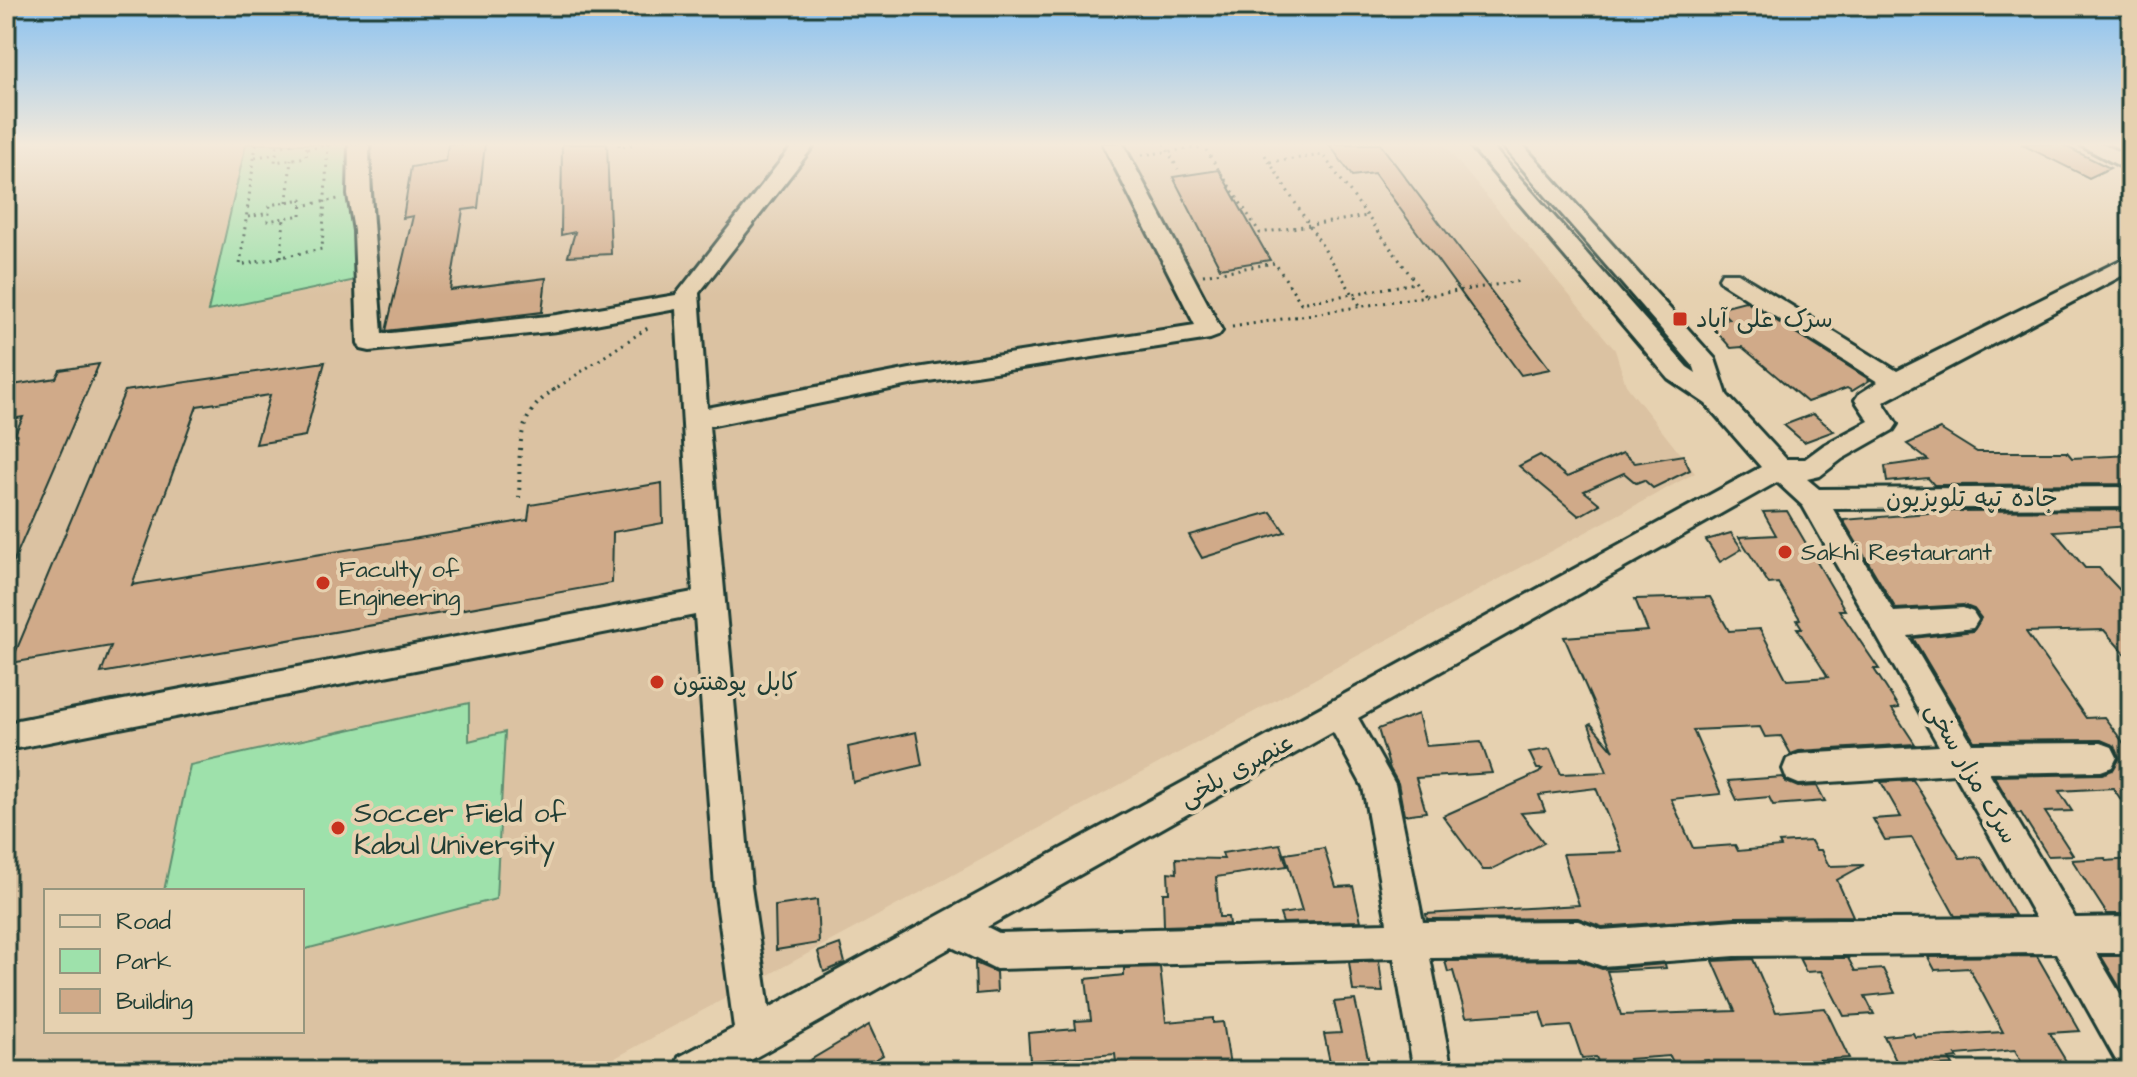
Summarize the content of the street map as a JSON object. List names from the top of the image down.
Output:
{
  "streets": {
    "street": ["جاده تپه تلویزیون", "عنصری بلخی", "سرک مزار سخی"]
  },
  "crossings": [
    ["جاده تپه تلویزیون", "سرک مزار سخی"],
    ["عنصری بلخی", "سرک مزار سخی"]
  ],
  "places": {
    "transit": ["سرک علی آباد"],
    "other": [
      "Sakhi Restaurant",
      "Faculty of Engineering",
      "کابل پوهنتون",
      "Soccer Field of Kabul University"
    ]
  },
  "legend": ["Road", "Park", "Building"]
}
